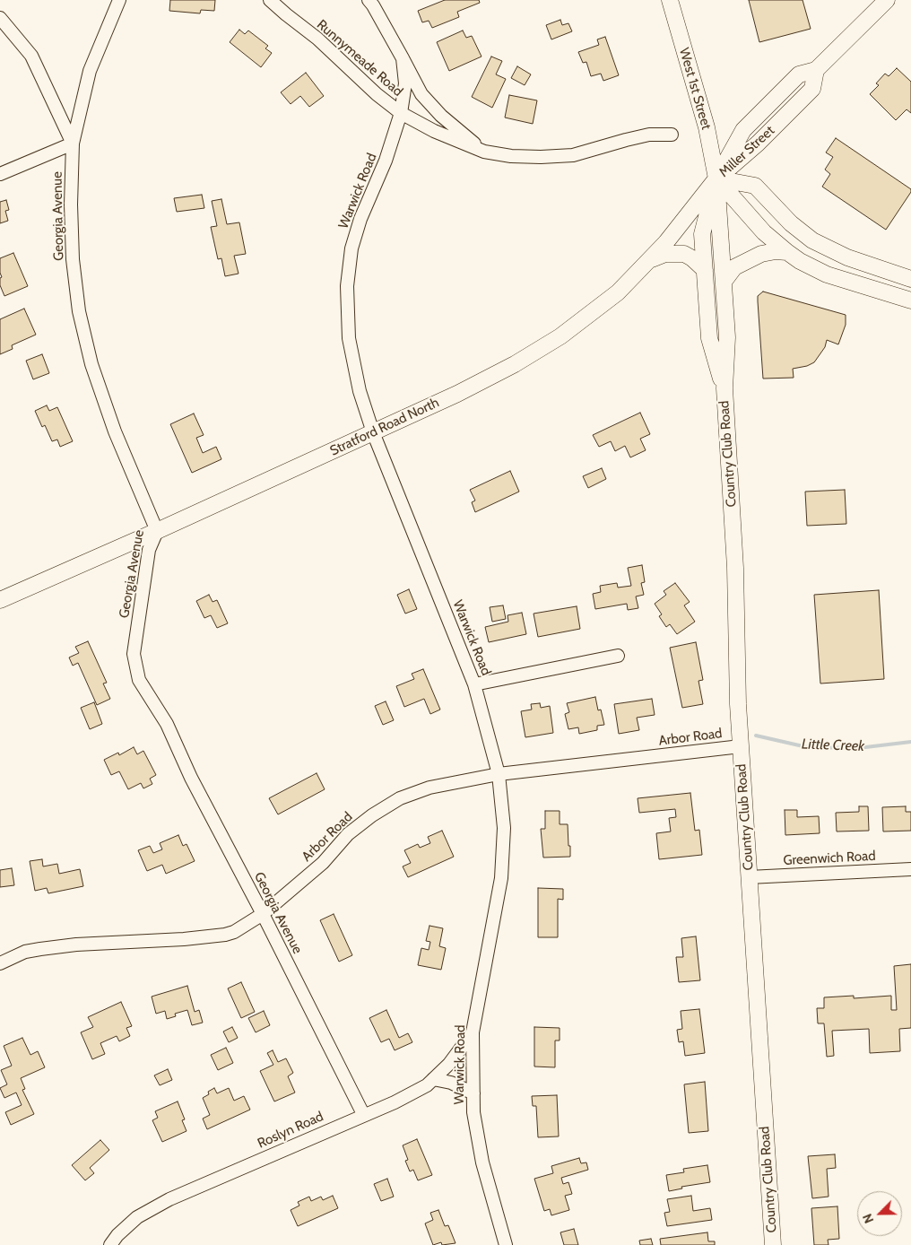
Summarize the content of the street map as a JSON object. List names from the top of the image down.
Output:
{
  "streets": {
    "main road": [
      "West 1st Street",
      "Miller Street",
      "Stratford Road North",
      "Country Club Road"
    ],
    "street": [
      "Runnymeade Road",
      "Warwick Road",
      "Georgia Avenue",
      "Arbor Road",
      "Greenwich Road",
      "Roslyn Road"
    ]
  },
  "crossings": [
    ["Runnymeade Road", "Warwick Road"],
    ["West 1st Street", "Miller Street"],
    ["West 1st Street", "Stratford Road North"],
    ["West 1st Street", "Country Club Road"],
    ["Miller Street", "Stratford Road North"],
    ["Miller Street", "Country Club Road"],
    ["Warwick Road", "Stratford Road North"],
    ["Warwick Road", "Arbor Road"],
    ["Warwick Road", "Roslyn Road"],
    ["Georgia Avenue", "Stratford Road North"],
    ["Georgia Avenue", "Arbor Road"],
    ["Georgia Avenue", "Roslyn Road"],
    ["Stratford Road North", "Country Club Road"],
    ["Country Club Road", "Arbor Road"],
    ["Country Club Road", "Greenwich Road"]
  ],
  "water": ["Little Creek"],
  "north": "bottom left"
}
